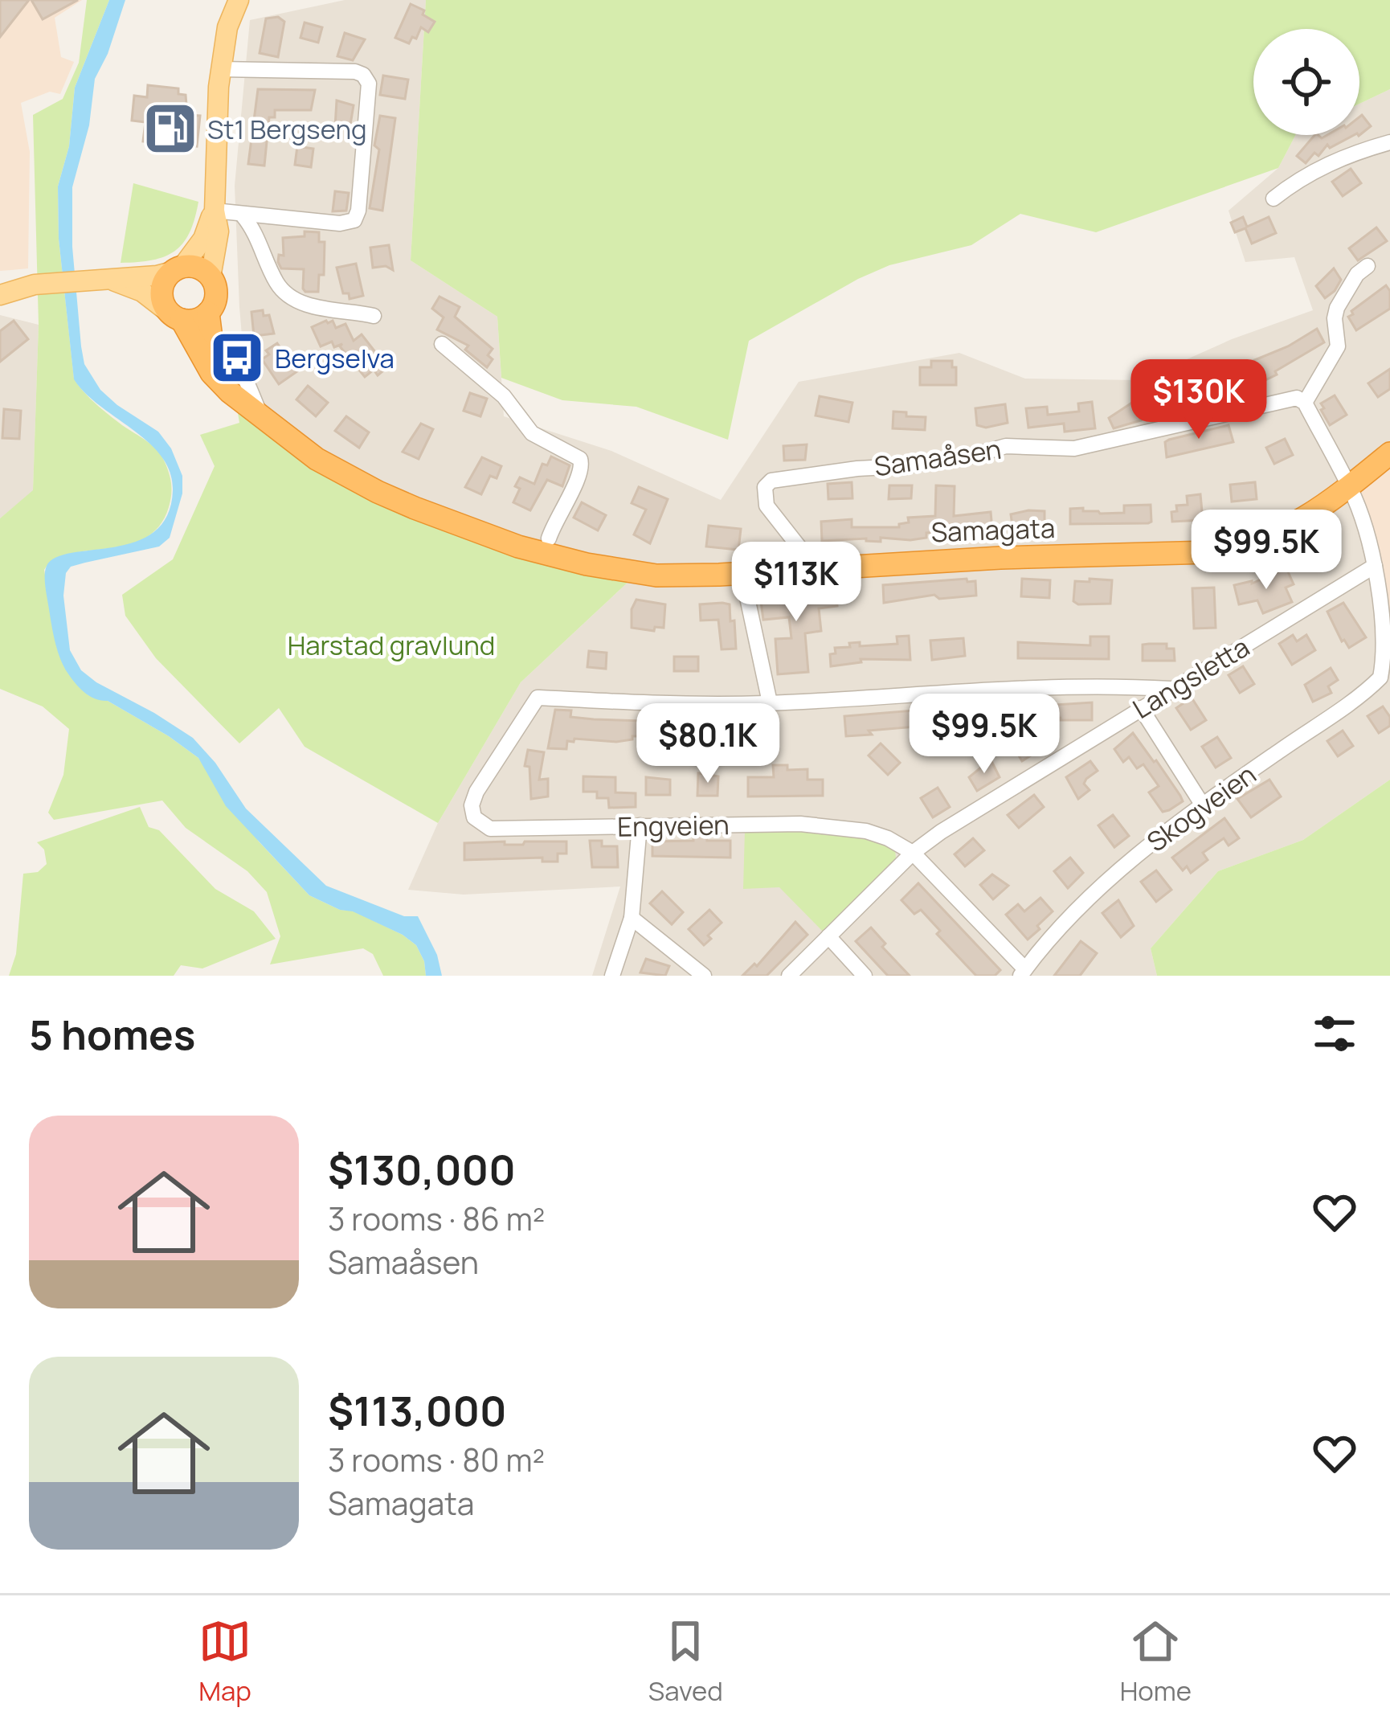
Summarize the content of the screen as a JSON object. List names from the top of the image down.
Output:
{
  "streets": {
    "highway": ["Samagata"],
    "street": [
      "Samaåsen",
      "Langsletta",
      "Skogveien",
      "Engveien"
    ]
  },
  "crossings": [
    ["Langsletta", "Engveien"]
  ],
  "parks": ["Harstad gravlund"],
  "places": {
    "fuel station": ["St1 Bergseng"],
    "bus stop": ["Bergselva"]
  },
  "page": {
    "price": [
      "$130K",
      "$99.5K",
      "$113K",
      "$99.5K",
      "$80.1K"
    ],
    "heading": "5 homes",
    "list": [
      {
        "name": "$130,000",
        "note": "3 rooms · 86 m² · Samaåsen"
      },
      {
        "name": "$113,000",
        "note": "3 rooms · 80 m² · Samagata"
      }
    ],
    "tabs": ["Map", "Saved", "Home"]
  }
}
